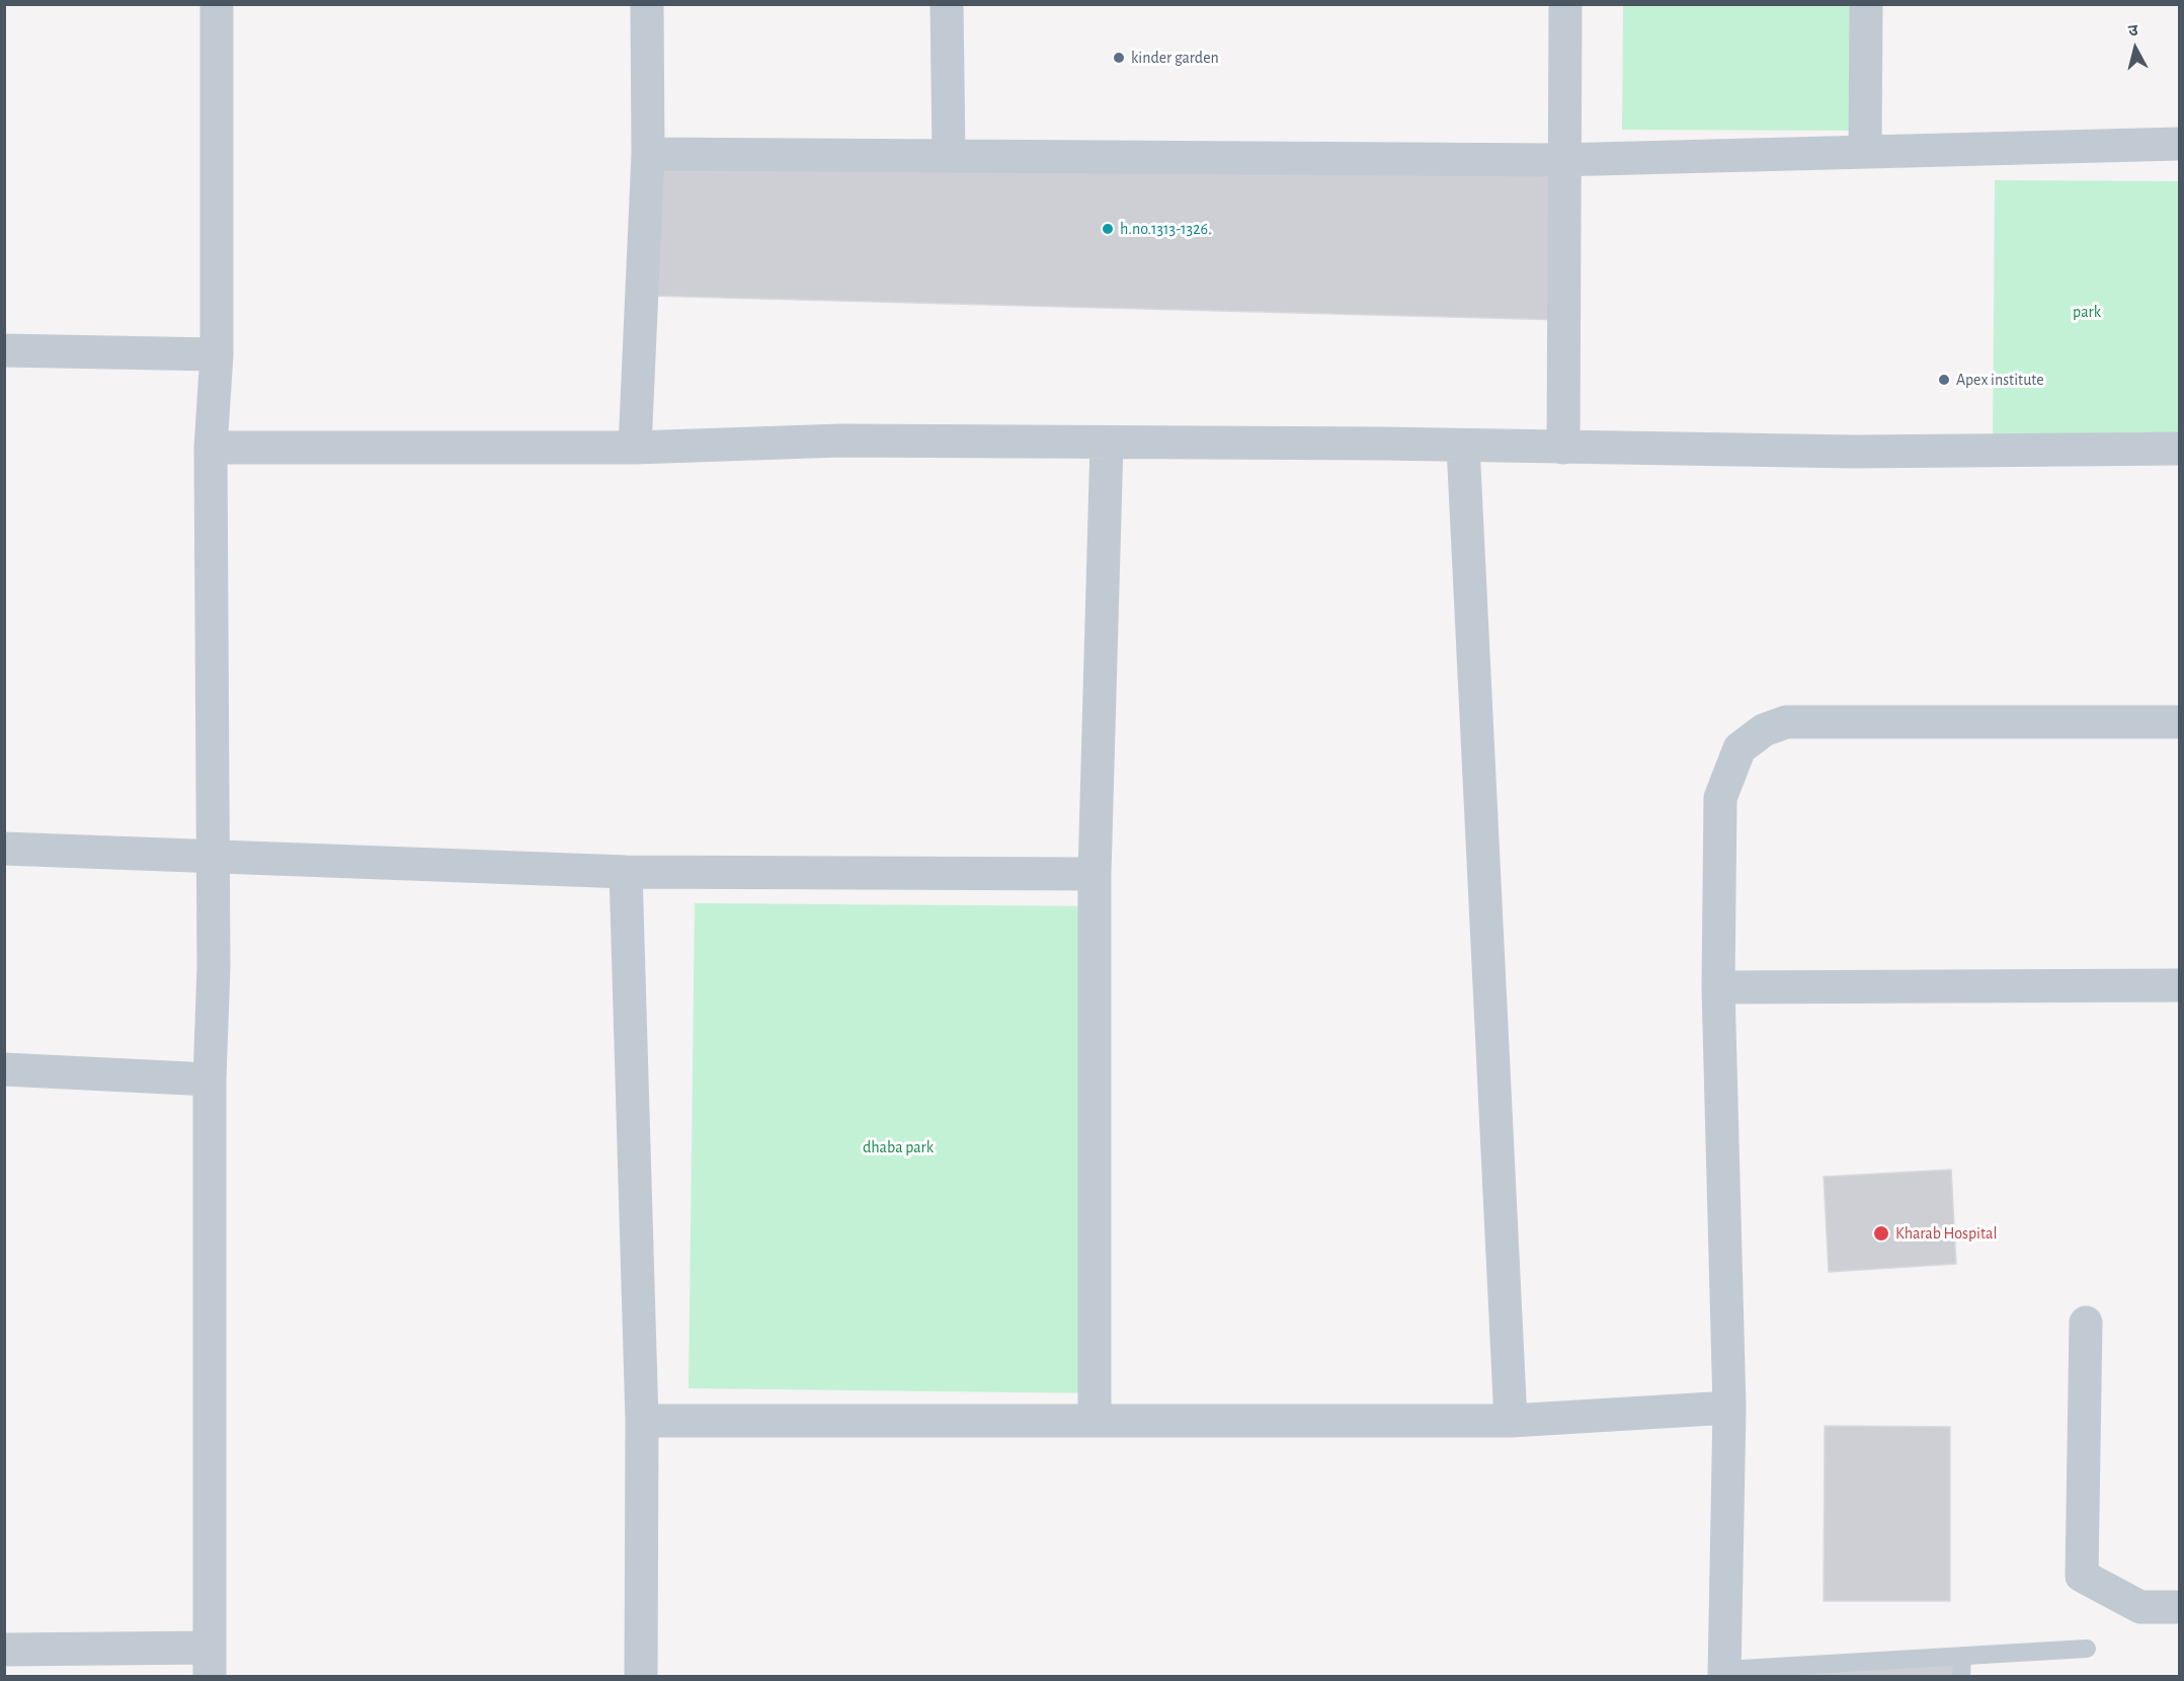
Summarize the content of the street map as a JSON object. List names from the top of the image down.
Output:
{
  "parks": ["park", "dhaba park"],
  "places": [
    "kinder garden",
    "h.no.1313-1326.",
    "Apex institute",
    "Kharab Hospital"
  ],
  "north": "top"
}
